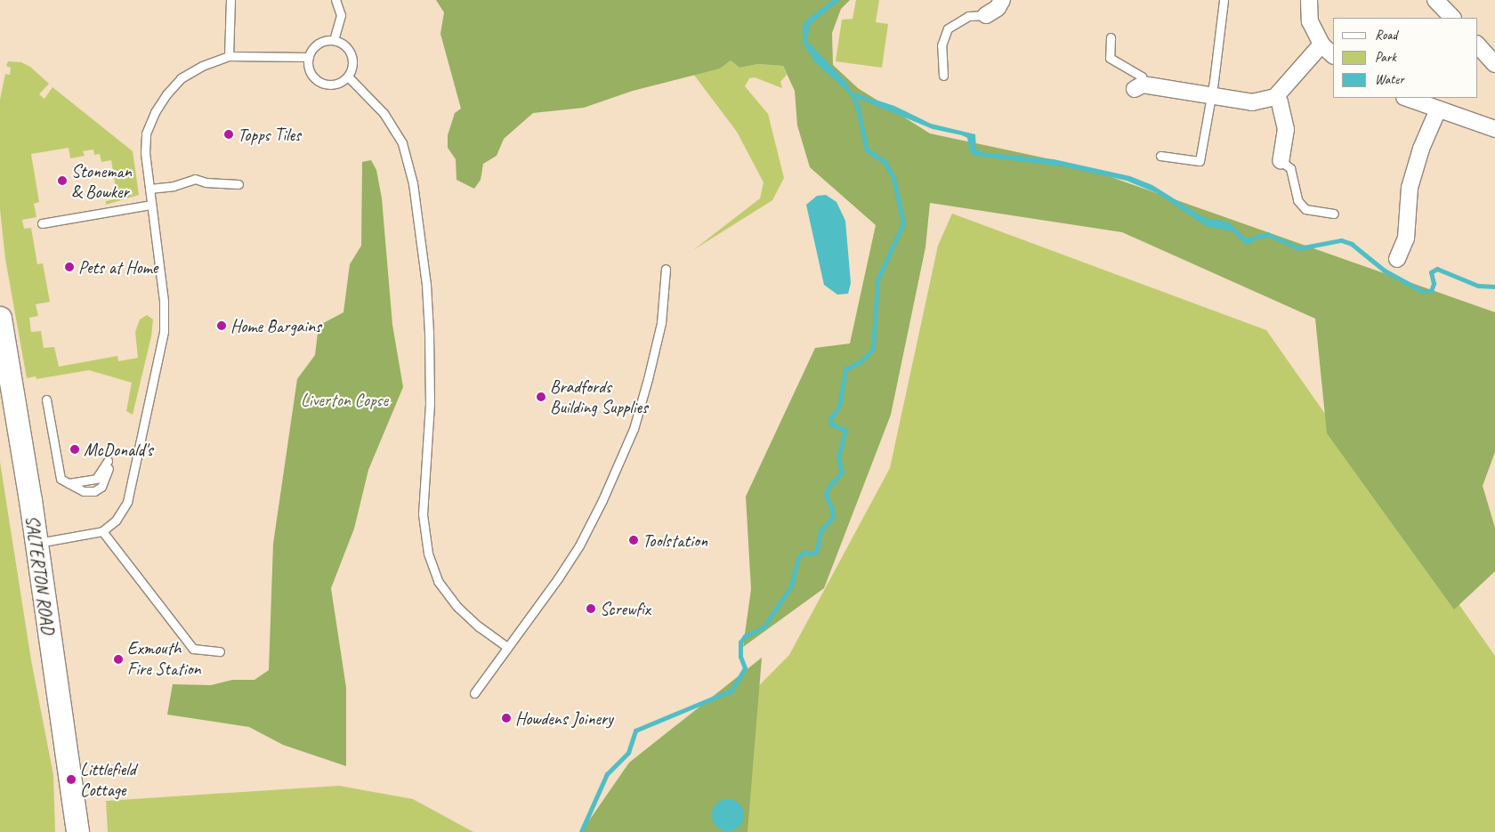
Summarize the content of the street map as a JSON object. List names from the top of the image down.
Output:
{
  "streets": {
    "main road": ["SALTERTON ROAD"]
  },
  "parks": ["Liverton Copse"],
  "places": [
    "Topps Tiles",
    "Stoneman & Bowker",
    "Pets at Home",
    "Home Bargains",
    "Bradfords Building Supplies",
    "McDonald's",
    "Toolstation",
    "Screwfix",
    "Exmouth Fire Station",
    "Howdens Joinery",
    "Littlefield Cottage"
  ],
  "legend": ["Road", "Park", "Water"]
}
